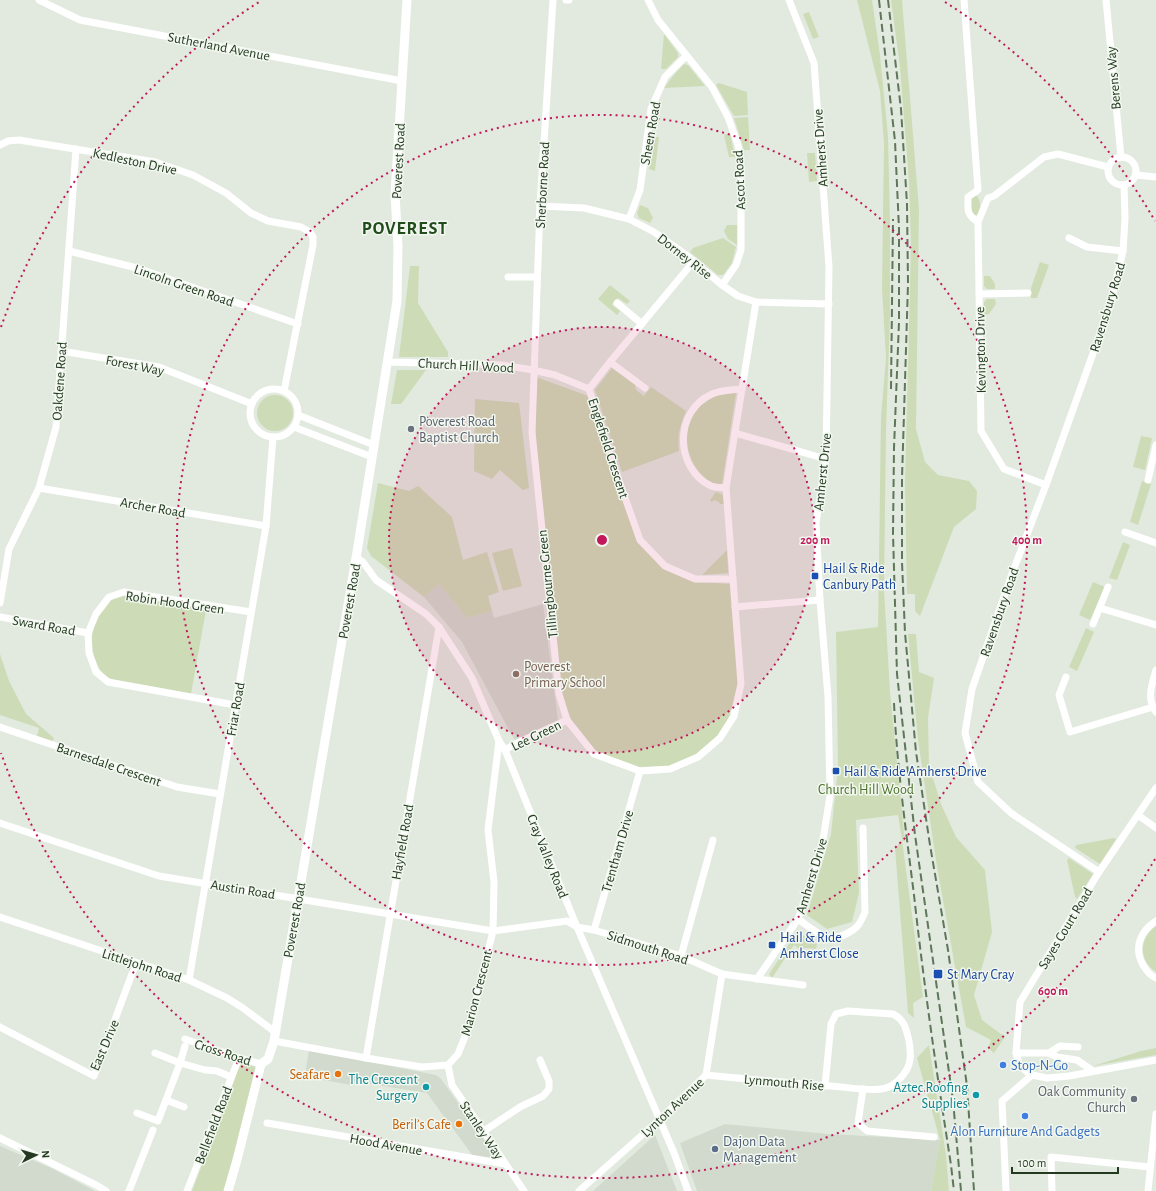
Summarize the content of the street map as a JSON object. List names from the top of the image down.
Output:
{
  "streets": {
    "street": [
      "Sutherland Avenue",
      "Berens Way",
      "Sheen Road",
      "Amherst Drive",
      "Kedleston Drive",
      "Poverest Road",
      "Ascot Road",
      "Sherborne Road",
      "Dorney Rise",
      "Lincoln Green Road",
      "Ravensbury Road",
      "Kevington Drive",
      "Forest Way",
      "Church Hill Wood",
      "Oakdene Road",
      "Englefield Crescent",
      "Archer Road",
      "Tillingbourne Green",
      "Robin Hood Green",
      "Sward Road",
      "Friar Road",
      "Lee Green",
      "Barnesdale Crescent",
      "Hayfield Road",
      "Trentham Drive",
      "Cray Valley Road",
      "Austin Road",
      "Sayes Court Road",
      "Sidmouth Road",
      "Littlejohn Road",
      "Marion Crescent",
      "East Drive",
      "Cross Road",
      "Lynmouth Rise",
      "Lynton Avenue",
      "Bellefield Road",
      "Stanley Way",
      "Hood Avenue"
    ]
  },
  "crossings": [
    ["Sutherland Avenue", "Poverest Road"],
    ["Berens Way", "Ravensbury Road"],
    ["Sheen Road", "Ascot Road"],
    ["Sheen Road", "Dorney Rise"],
    ["Amherst Drive", "Dorney Rise"],
    ["Amherst Drive", "Sidmouth Road"],
    ["Kedleston Drive", "Lincoln Green Road"],
    ["Kedleston Drive", "Forest Way"],
    ["Kedleston Drive", "Oakdene Road"],
    ["Kedleston Drive", "Friar Road"],
    ["Poverest Road", "Church Hill Wood"],
    ["Poverest Road", "Cray Valley Road"],
    ["Poverest Road", "Austin Road"],
    ["Poverest Road", "Littlejohn Road"],
    ["Poverest Road", "Cross Road"],
    ["Ascot Road", "Dorney Rise"],
    ["Sherborne Road", "Dorney Rise"],
    ["Sherborne Road", "Church Hill Wood"],
    ["Sherborne Road", "Tillingbourne Green"],
    ["Dorney Rise", "Englefield Crescent"],
    ["Dorney Rise", "Tillingbourne Green"],
    ["Lincoln Green Road", "Oakdene Road"],
    ["Ravensbury Road", "Kevington Drive"],
    ["Ravensbury Road", "Sayes Court Road"],
    ["Forest Way", "Oakdene Road"],
    ["Forest Way", "Friar Road"],
    ["Church Hill Wood", "Englefield Crescent"],
    ["Church Hill Wood", "Tillingbourne Green"],
    ["Oakdene Road", "Archer Road"],
    ["Englefield Crescent", "Tillingbourne Green"],
    ["Archer Road", "Friar Road"],
    ["Tillingbourne Green", "Lee Green"],
    ["Tillingbourne Green", "Trentham Drive"],
    ["Robin Hood Green", "Sward Road"],
    ["Robin Hood Green", "Friar Road"],
    ["Friar Road", "Barnesdale Crescent"],
    ["Friar Road", "Austin Road"],
    ["Friar Road", "Littlejohn Road"],
    ["Lee Green", "Cray Valley Road"],
    ["Hayfield Road", "Cray Valley Road"],
    ["Hayfield Road", "Austin Road"],
    ["Trentham Drive", "Sidmouth Road"],
    ["Cray Valley Road", "Sidmouth Road"],
    ["Cray Valley Road", "Marion Crescent"],
    ["Cray Valley Road", "Lynton Avenue"],
    ["Austin Road", "Sidmouth Road"],
    ["Austin Road", "Marion Crescent"],
    ["Sidmouth Road", "Marion Crescent"],
    ["Sidmouth Road", "Lynton Avenue"],
    ["Littlejohn Road", "East Drive"],
    ["Marion Crescent", "Stanley Way"],
    ["Cross Road", "Bellefield Road"],
    ["Lynmouth Rise", "Lynton Avenue"],
    ["Stanley Way", "Hood Avenue"]
  ],
  "districts": ["POVEREST"],
  "parks": ["Church Hill Wood"],
  "places": {
    "other": [
      "Poverest Road Baptist Church",
      "Poverest Primary School",
      "Stop-N-Go",
      "Seafare",
      "The Crescent Surgery",
      "Aztec Roofing Supplies",
      "Oak Community Church",
      "Alon Furniture And Gadgets",
      "Beril’s Cafe",
      "Dajon Data Management"
    ],
    "transit": [
      "Hail & Ride Canbury Path",
      "Hail & Ride Amherst Drive",
      "Hail & Ride Amherst Close",
      "St Mary Cray"
    ]
  },
  "scale_bar": "100 m",
  "north": "right",
  "rings": ["200 m", "400 m", "600 m"]
}
